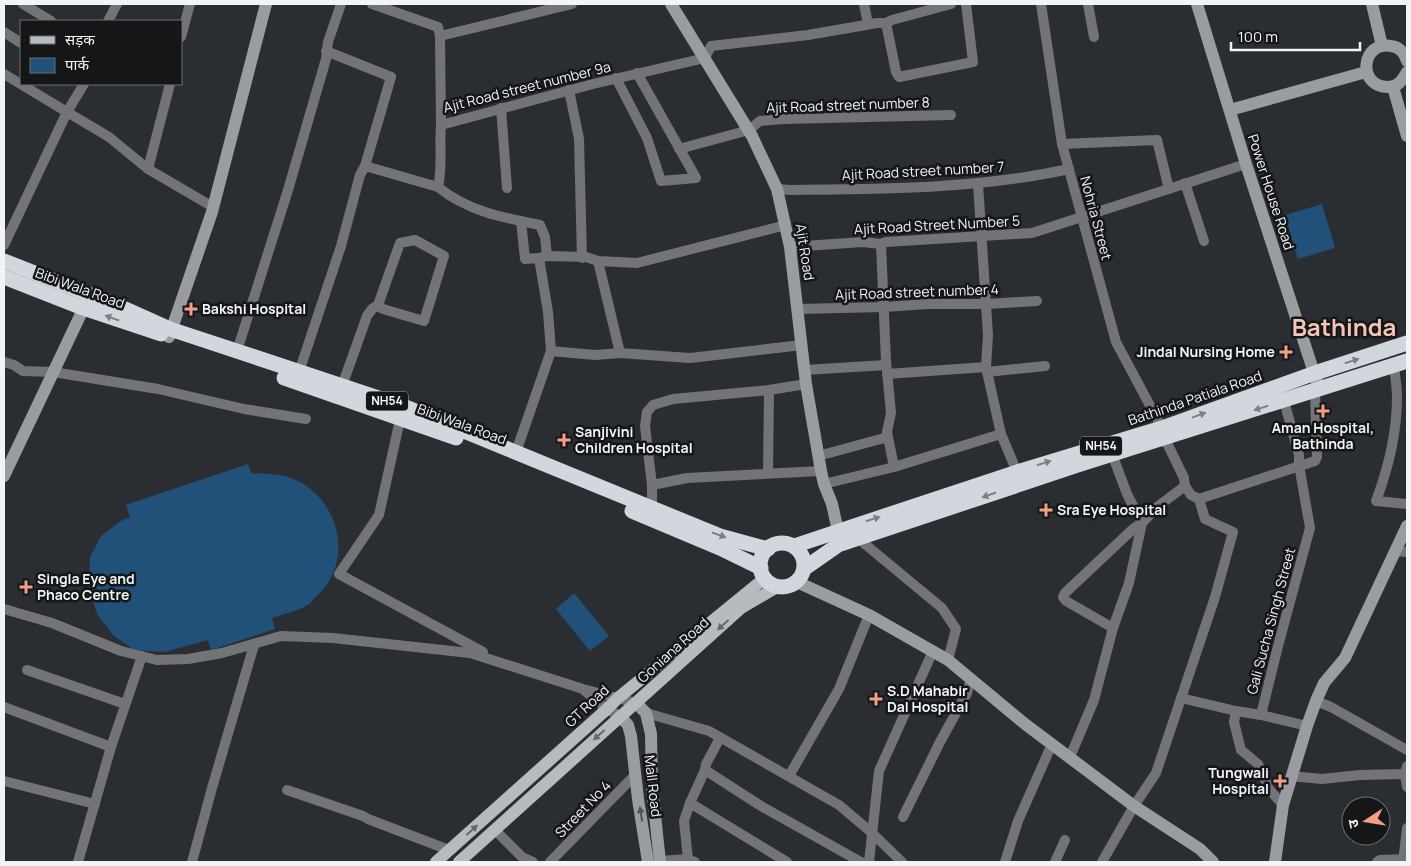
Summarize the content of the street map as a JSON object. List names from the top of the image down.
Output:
{
  "streets": {
    "highway": ["Bibi Wala Road", "Bathinda Patiala Road", "NH54"],
    "main road": ["Goniana Road", "GT Road"],
    "street": [
      "Ajit Road street number 9a",
      "Ajit Road street number 8",
      "Ajit Road street number 7",
      "Power House Road",
      "Nohria Street",
      "Ajit Road Street Number 5",
      "Ajit Road",
      "Ajit Road street number 4",
      "Gali Sucha Singh Street",
      "Mall Road",
      "Street No 4"
    ]
  },
  "crossings": [
    ["Ajit Road street number 9a", "Ajit Road"],
    ["Ajit Road street number 8", "Ajit Road"],
    ["Ajit Road street number 7", "Nohria Street"],
    ["Ajit Road street number 7", "Ajit Road"],
    ["Power House Road", "Ajit Road Street Number 5"],
    ["Power House Road", "Bathinda Patiala Road"],
    ["Power House Road", "NH54"],
    ["Nohria Street", "Ajit Road Street Number 5"],
    ["Nohria Street", "Bathinda Patiala Road"],
    ["Nohria Street", "NH54"],
    ["Ajit Road Street Number 5", "Ajit Road"],
    ["Ajit Road", "Ajit Road street number 4"],
    ["Ajit Road", "Bathinda Patiala Road"],
    ["Bibi Wala Road", "Bathinda Patiala Road"],
    ["Bibi Wala Road", "NH54"],
    ["Bibi Wala Road", "Goniana Road"],
    ["Bibi Wala Road", "GT Road"],
    ["Bathinda Patiala Road", "NH54"],
    ["Bathinda Patiala Road", "Goniana Road"],
    ["Bathinda Patiala Road", "GT Road"],
    ["NH54", "Gali Sucha Singh Street"],
    ["NH54", "Goniana Road"],
    ["NH54", "GT Road"],
    ["Goniana Road", "GT Road"],
    ["Goniana Road", "Mall Road"],
    ["Mall Road", "Street No 4"]
  ],
  "one_way": ["Goniana Road", "GT Road"],
  "districts": ["Bathinda"],
  "places": {
    "health": [
      "Bakshi Hospital",
      "Jindal Nursing Home",
      "Aman Hospital, Bathinda",
      "Sanjivini Children Hospital",
      "Sra Eye Hospital",
      "Singla Eye and Phaco Centre",
      "S.D Mahabir Dal Hospital",
      "Tungwali Hospital"
    ]
  },
  "legend": ["सड़क", "पार्क"],
  "scale_bar": "100 m",
  "north": "left"
}
